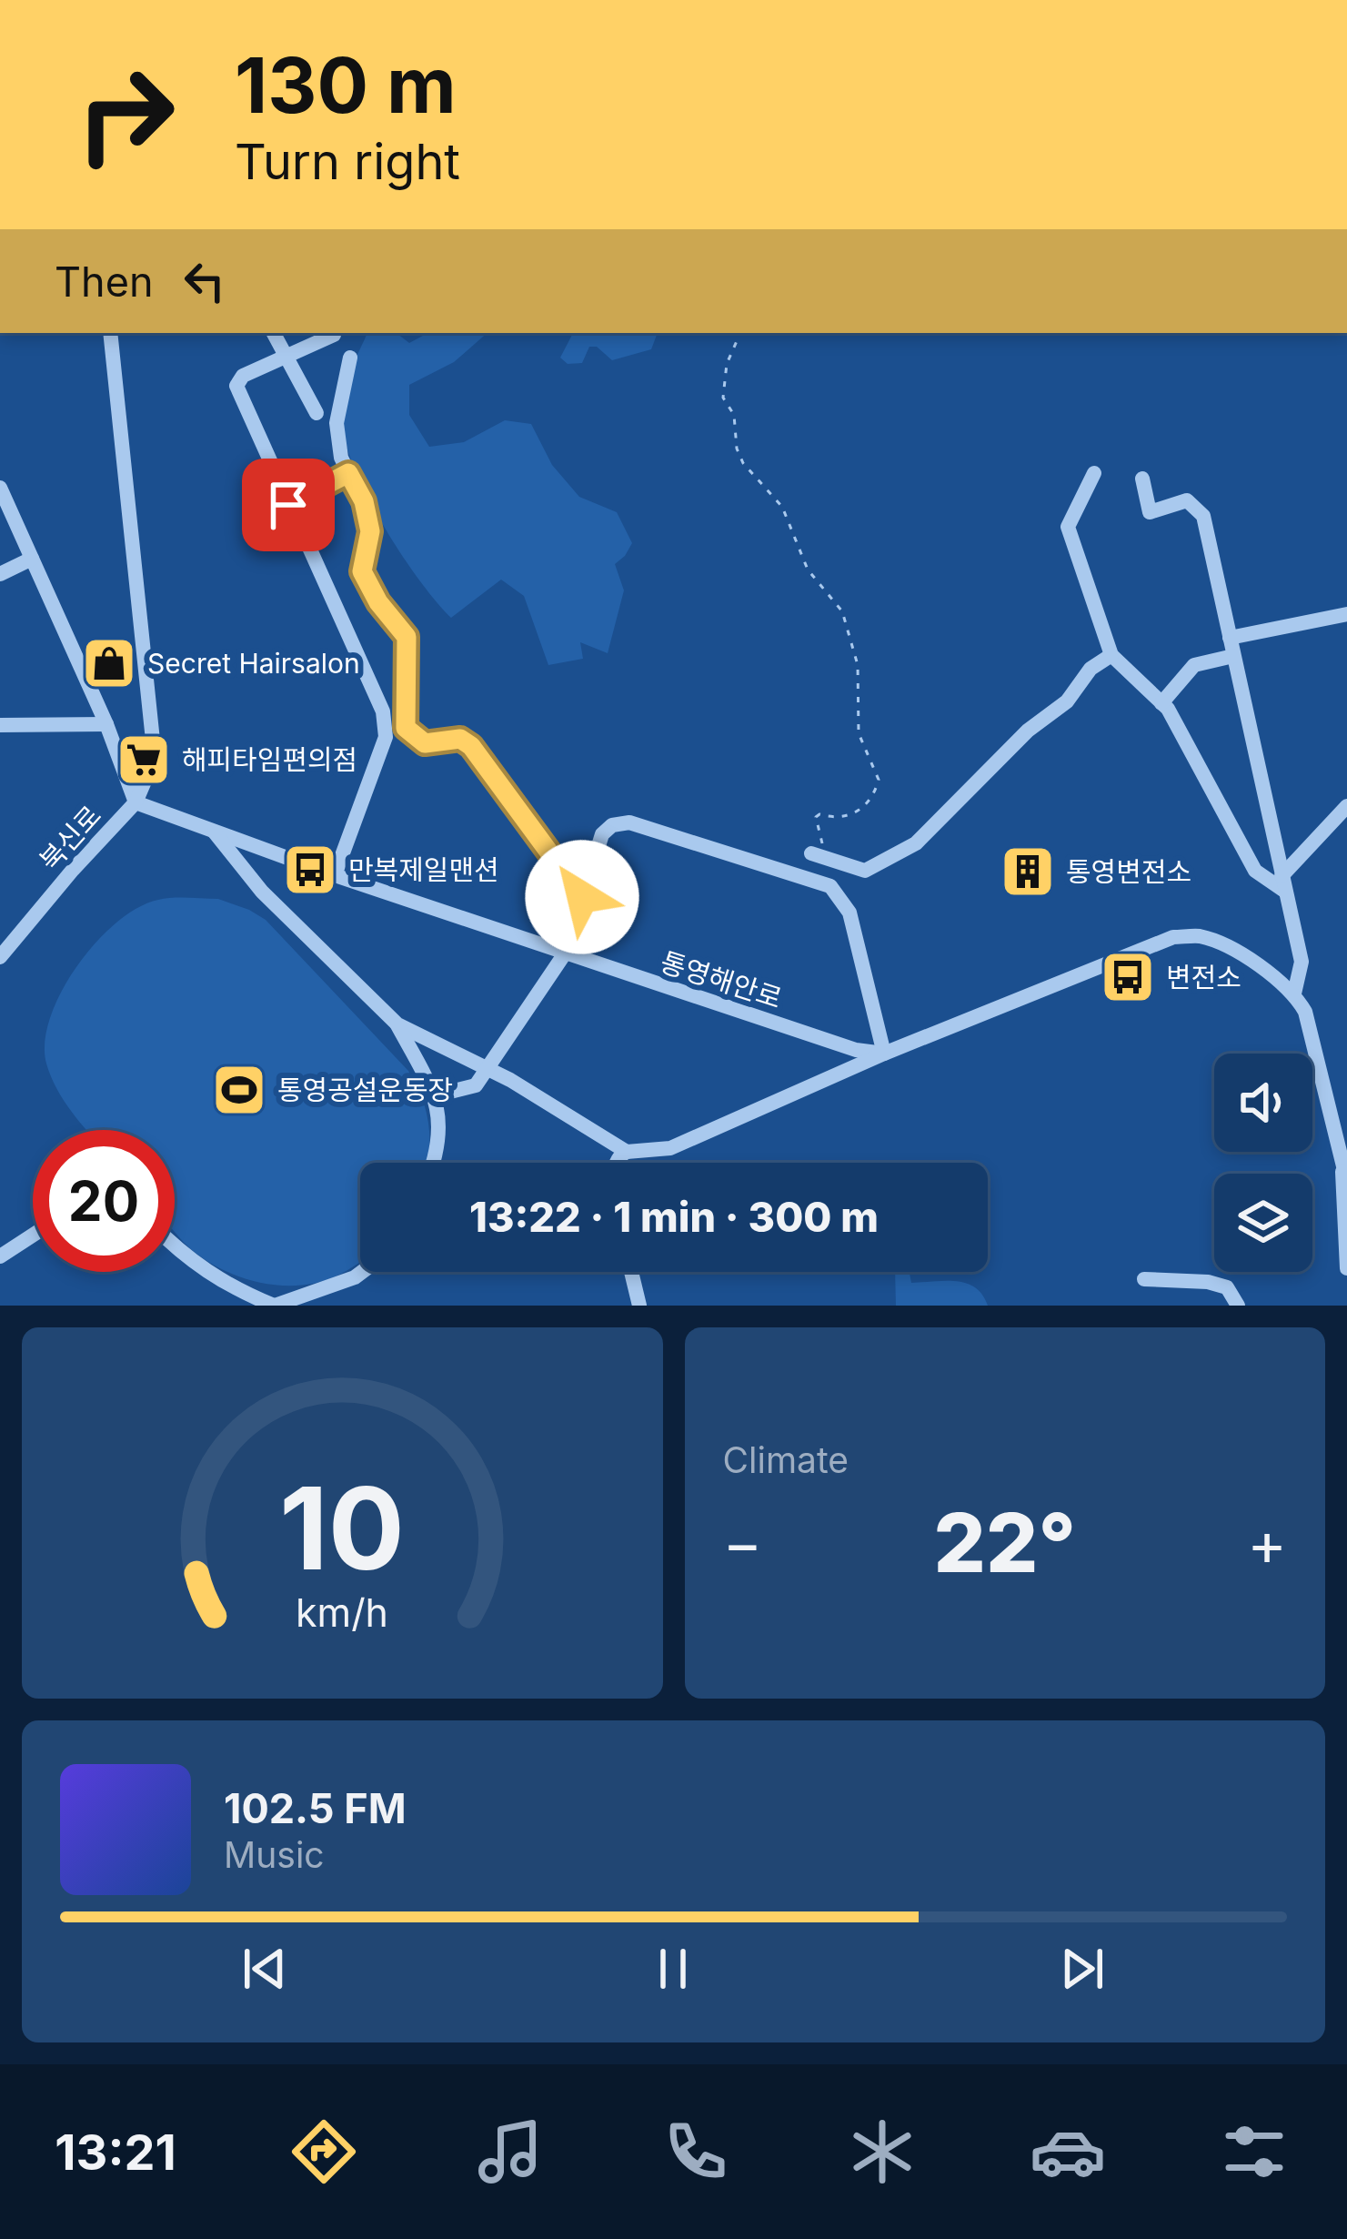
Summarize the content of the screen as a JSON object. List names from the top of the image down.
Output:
{
  "streets": {
    "street": ["북신로", "통영해안로"]
  },
  "crossings": [
    ["북신로", "통영해안로"]
  ],
  "places": {
    "shop": ["Secret Hairsalon"],
    "supermarket": ["해피타임편의점"],
    "bus stop": ["만복제일맨션", "변전소"],
    "building": ["통영변전소"],
    "sports": ["통영공설운동장"]
  },
  "page": {
    "turn": ["130 m", "Turn right"],
    "then": "Then",
    "limit": "20",
    "trip": "13:22 · 1 min · 300 m",
    "tile": "Climate",
    "heat": ["−", "22°", "+"],
    "song": ["102.5 FM", "Music"],
    "tabs": "13:21",
    "gauge": ["10", "km/h"]
  }
}
